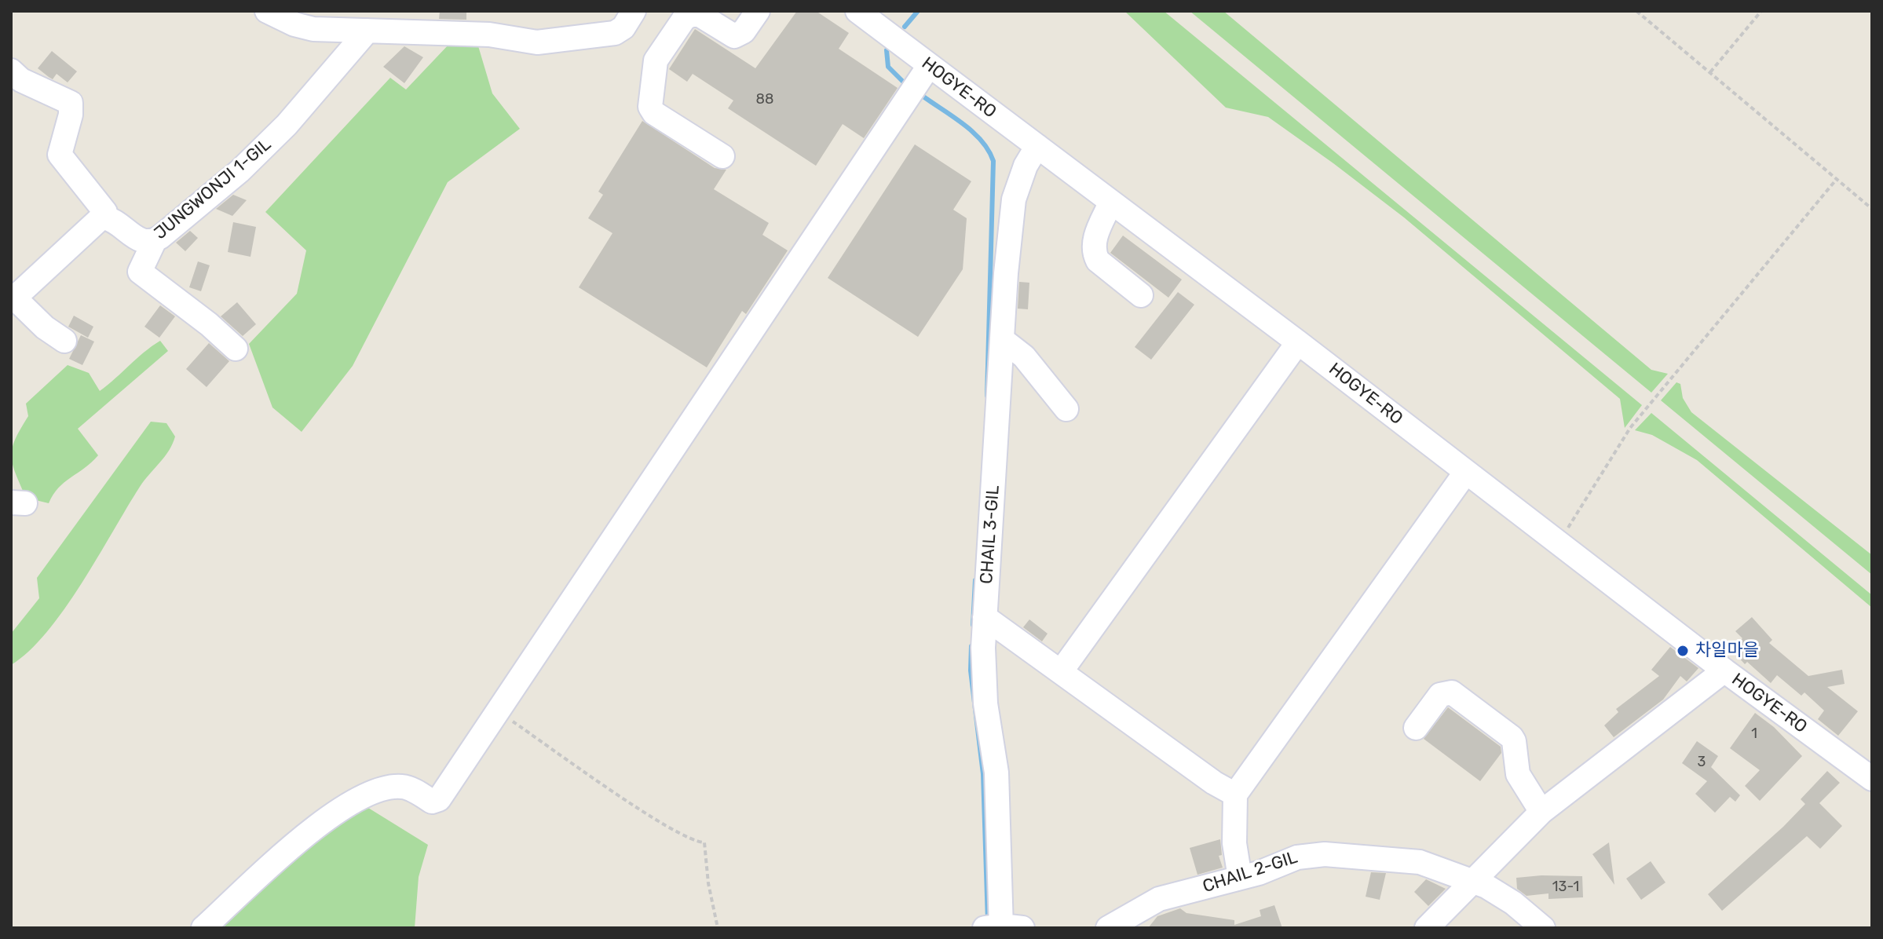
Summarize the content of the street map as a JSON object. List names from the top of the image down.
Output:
{
  "streets": {
    "street": [
      "HOGYE-RO",
      "JUNGWONJI 1-GIL",
      "CHAIL 3-GIL",
      "CHAIL 2-GIL"
    ]
  },
  "crossings": [
    ["HOGYE-RO", "CHAIL 3-GIL"]
  ],
  "places": ["차일마을"],
  "house_numbers": [
    "88",
    "1",
    "3",
    "13-1"
  ]
}
